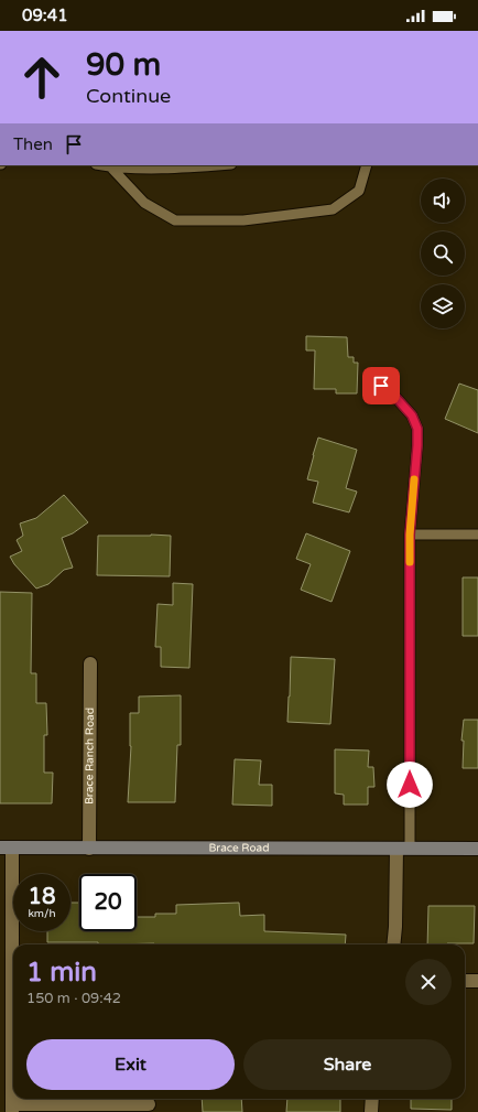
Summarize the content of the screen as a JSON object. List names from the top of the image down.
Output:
{
  "streets": {
    "street": ["Brace Ranch Road", "Brace Road"]
  },
  "crossings": [
    ["Brace Ranch Road", "Brace Road"]
  ],
  "page": {
    "status": "09:41",
    "turn": ["90 m", "Continue"],
    "then": "Then",
    "speed": "18 km/h",
    "limit": "20",
    "heading": ["1 min", "150 m · 09:42"],
    "buttons": ["Exit", "Share"]
  }
}
